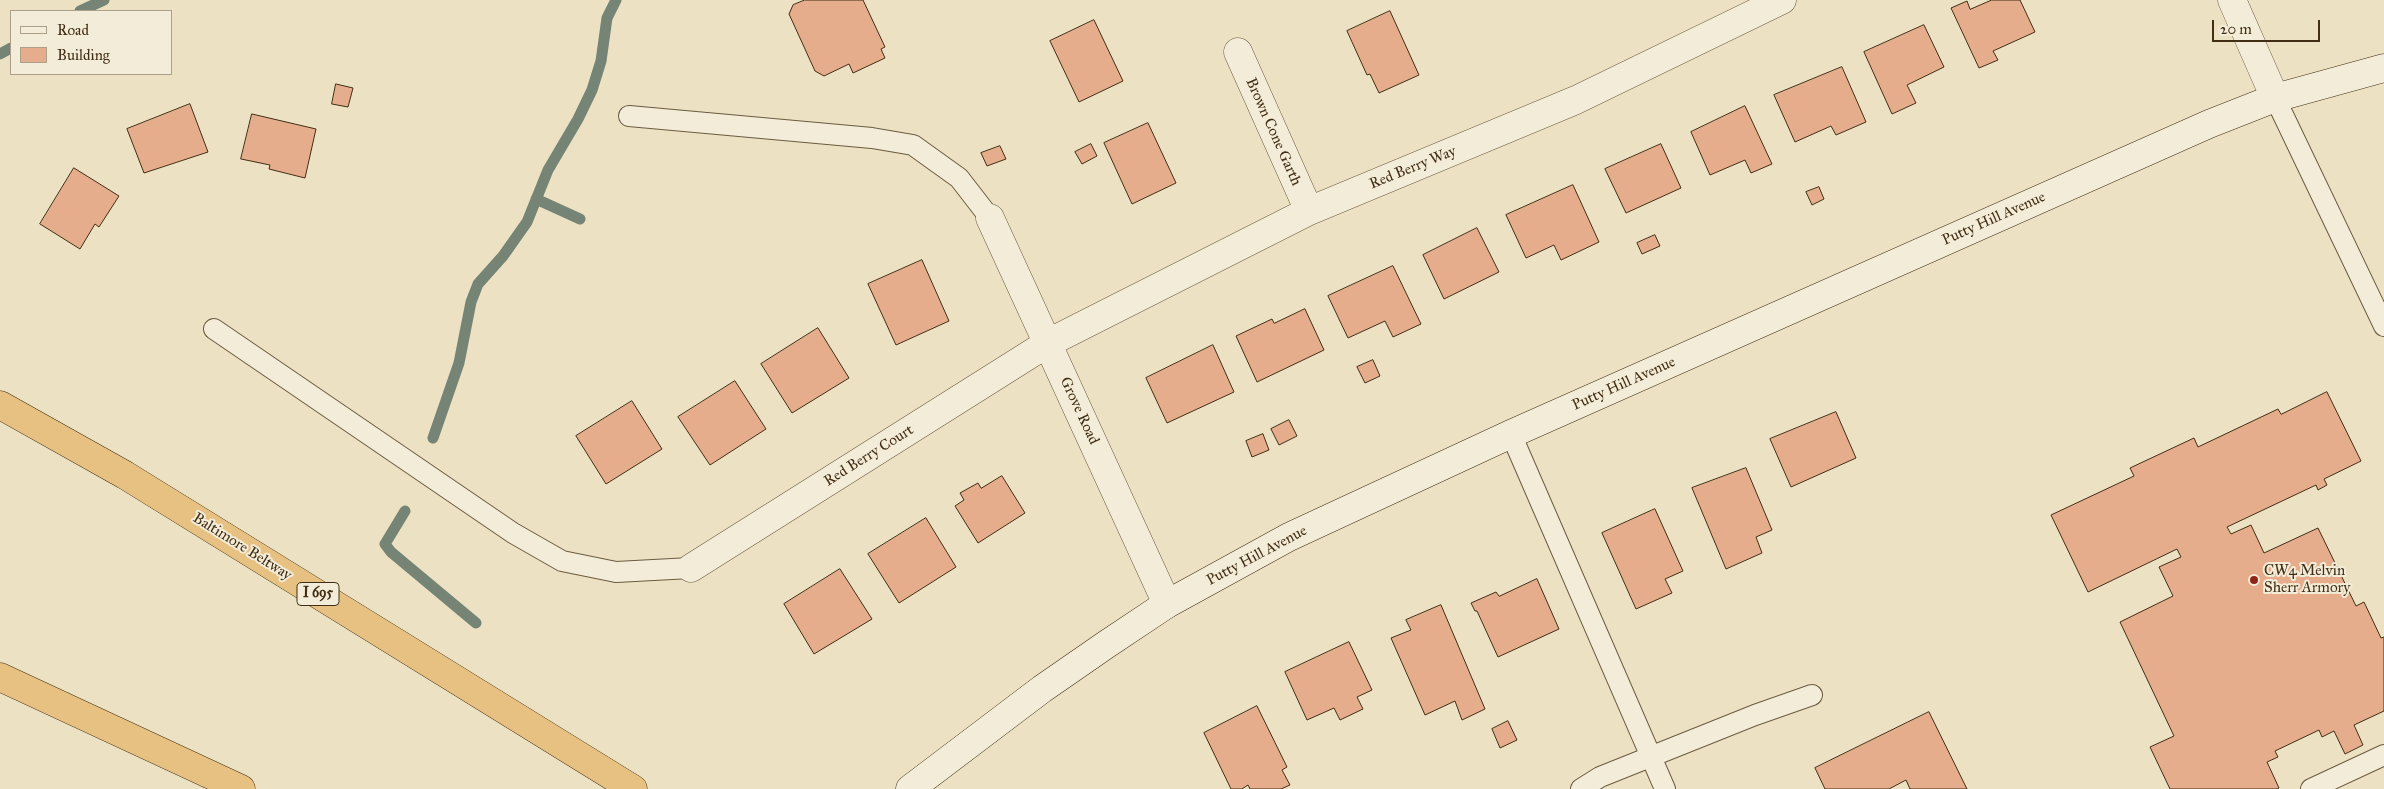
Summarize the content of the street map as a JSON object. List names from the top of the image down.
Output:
{
  "streets": {
    "highway": ["Baltimore Beltway", "I 695"],
    "street": [
      "Brown Cone Garth",
      "Red Berry Way",
      "Putty Hill Avenue",
      "Grove Road",
      "Red Berry Court"
    ]
  },
  "crossings": [
    ["Brown Cone Garth", "Red Berry Way"],
    ["Red Berry Way", "Grove Road"],
    ["Red Berry Way", "Red Berry Court"],
    ["Putty Hill Avenue", "Grove Road"],
    ["Grove Road", "Red Berry Court"]
  ],
  "places": ["CW4 Melvin Sherr Armory"],
  "legend": ["Road", "Building"],
  "scale_bar": "20 m"
}
